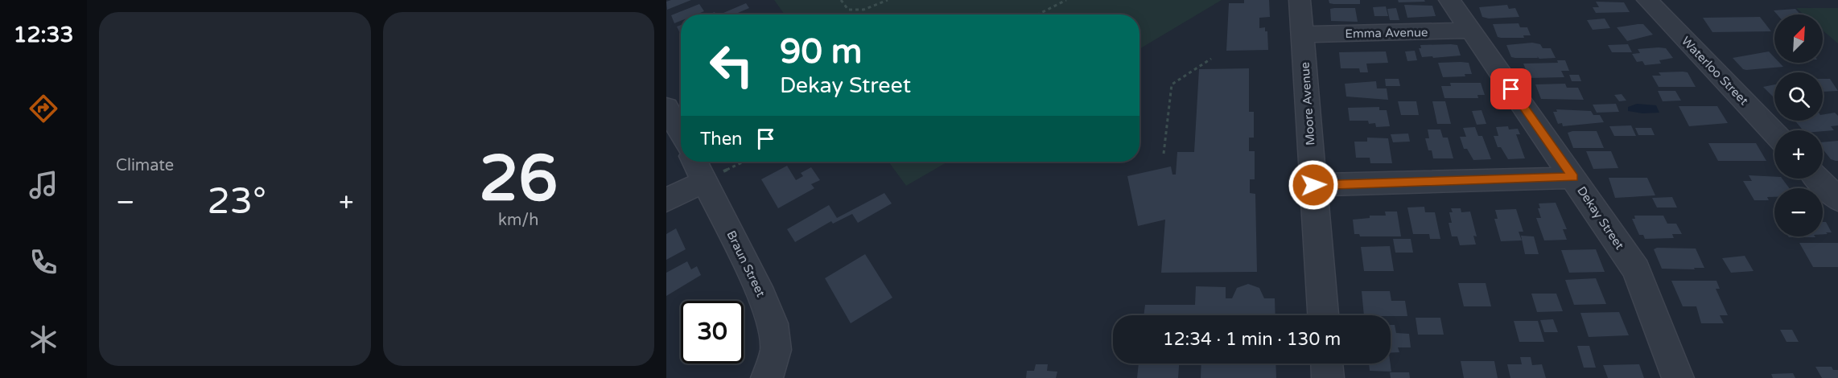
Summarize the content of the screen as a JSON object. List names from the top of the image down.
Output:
{
  "streets": {
    "street": [
      "Emma Avenue",
      "Waterloo Street",
      "Moore Avenue",
      "Dekay Street",
      "Braun Street"
    ]
  },
  "crossings": [
    ["Emma Avenue", "Moore Avenue"],
    ["Emma Avenue", "Dekay Street"]
  ],
  "north": "top right",
  "page": {
    "tabs": "12:33",
    "tile": [
      "Climate",
      ["26", "km/h"]
    ],
    "map_buttons": ["+", "−"],
    "turn": ["90 m", "Dekay Street"],
    "then": "Then",
    "heat": ["−", "23°", "+"],
    "limit": "30",
    "trip": "12:34 · 1 min · 130 m"
  }
}
